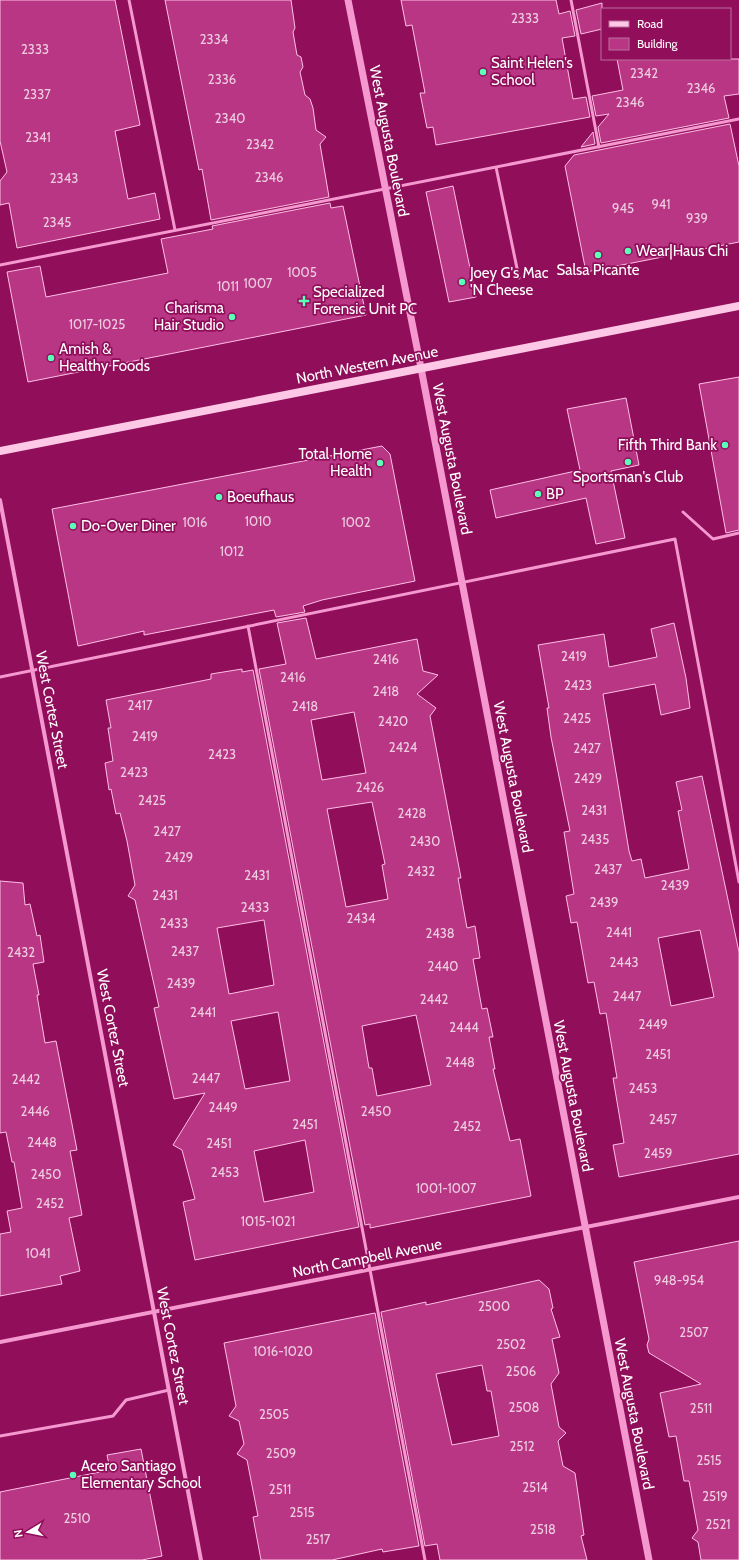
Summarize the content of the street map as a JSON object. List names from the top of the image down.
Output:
{
  "streets": {
    "main road": ["North Western Avenue"],
    "street": ["West Augusta Boulevard", "West Cortez Street", "North Campbell Avenue"]
  },
  "crossings": [
    ["West Augusta Boulevard", "North Western Avenue"],
    ["West Augusta Boulevard", "North Campbell Avenue"],
    ["West Cortez Street", "North Campbell Avenue"]
  ],
  "places": {
    "other": [
      "Saint Helen's School",
      "Wear|Haus Chi",
      "Salsa Picante",
      "Joey G's Mac 'N Cheese",
      "Charisma Hair Studio",
      "Amish & Healthy Foods",
      "Fifth Third Bank",
      "Sportsman's Club",
      "Total Home Health",
      "BP",
      "Boeufhaus",
      "Do-Over Diner",
      "Acero Santiago Elementary School"
    ],
    "health": ["Specialized Forensic Unit PC"]
  },
  "house_numbers": [
    "2333",
    "2334",
    "2333",
    "2342",
    "2336",
    "2346",
    "2337",
    "2346",
    "2340",
    "2341",
    "2342",
    "2346",
    "2343",
    "941",
    "945",
    "939",
    "2345",
    "1005",
    "1007",
    "1011",
    "1017-1025",
    "1010",
    "1016",
    "1002",
    "1012",
    "2419",
    "2416",
    "2416",
    "2423",
    "2418",
    "2417",
    "2418",
    "2425",
    "2420",
    "2419",
    "2424",
    "2427",
    "2423",
    "2423",
    "2429",
    "2426",
    "2425",
    "2431",
    "2428",
    "2427",
    "2435",
    "2430",
    "2429",
    "2437",
    "2432",
    "2431",
    "2439",
    "2431",
    "2439",
    "2433",
    "2434",
    "2433",
    "2441",
    "2438",
    "2437",
    "2432",
    "2443",
    "2440",
    "2439",
    "2447",
    "2442",
    "2441",
    "2449",
    "2444",
    "2451",
    "2448",
    "2447",
    "2442",
    "2453",
    "2449",
    "2446",
    "2450",
    "2457",
    "2451",
    "2452",
    "2448",
    "2451",
    "2459",
    "2453",
    "2450",
    "1001-1007",
    "2452",
    "1015-1021",
    "1041",
    "948-954",
    "2500",
    "2507",
    "2502",
    "1016-1020",
    "2506",
    "2508",
    "2511",
    "2505",
    "2512",
    "2509",
    "2515",
    "2514",
    "2511",
    "2519",
    "2515",
    "2510",
    "2521",
    "2518",
    "2517"
  ],
  "legend": ["Road", "Building"],
  "north": "left"
}
